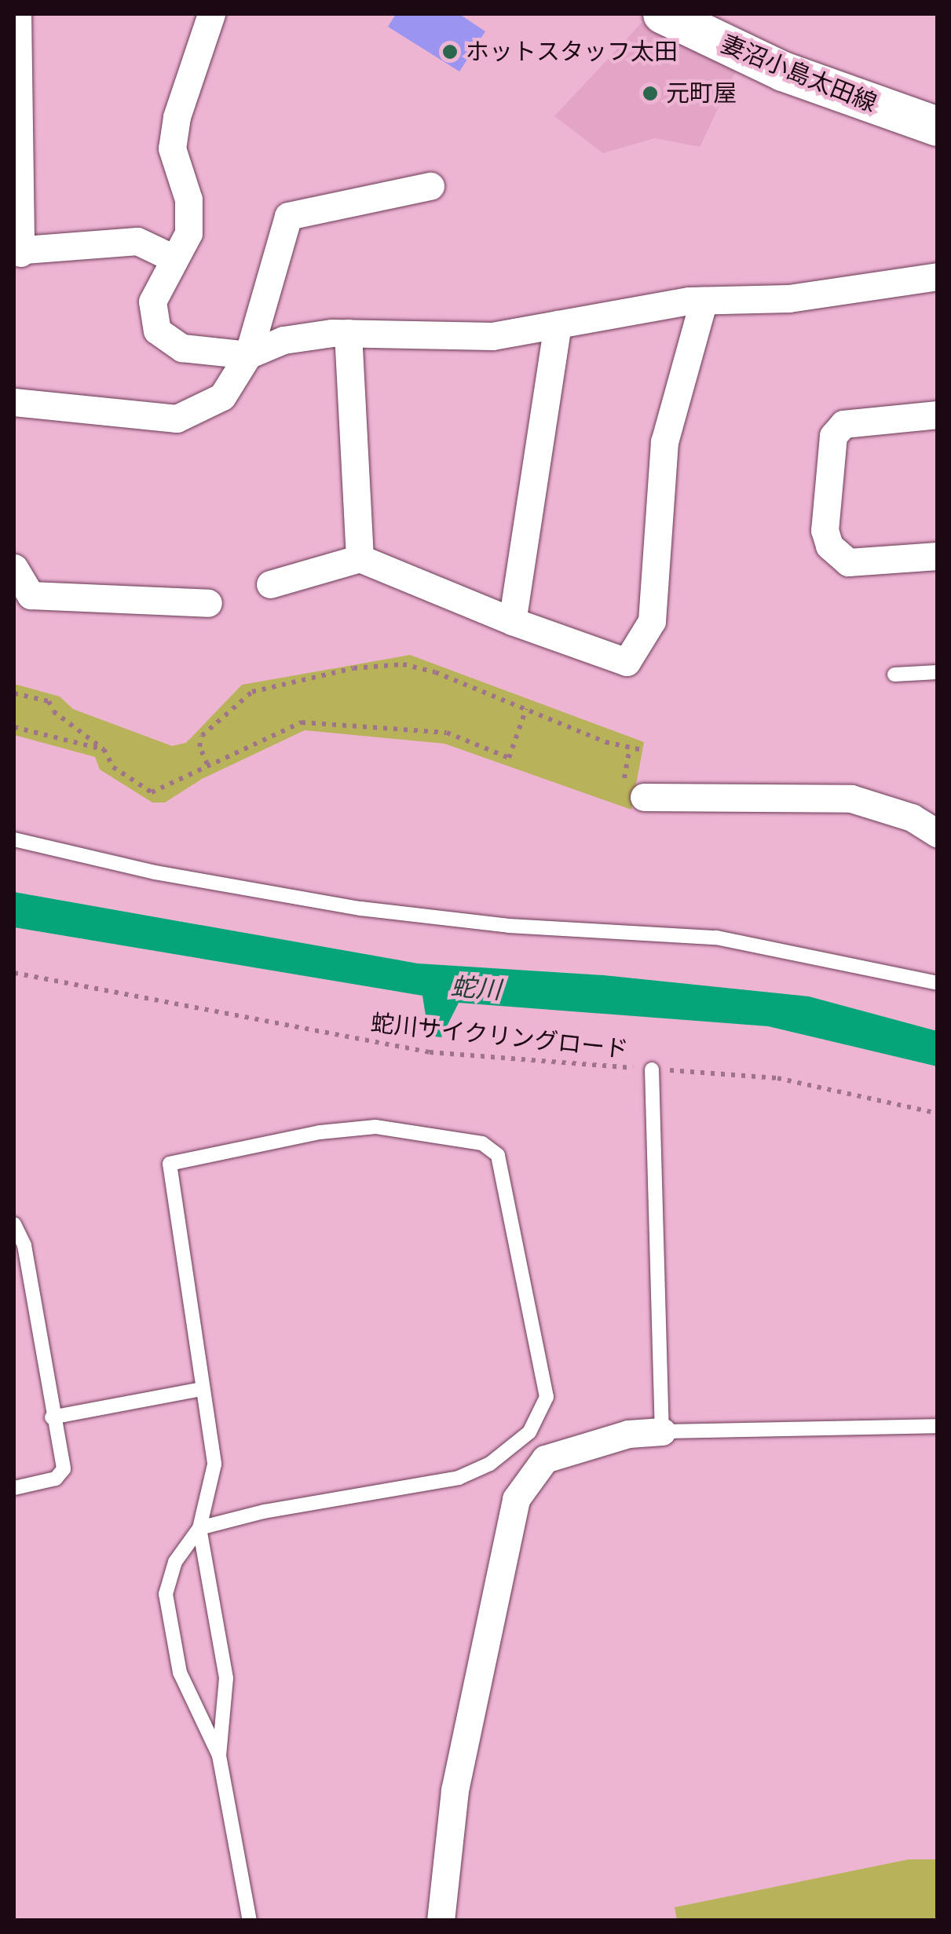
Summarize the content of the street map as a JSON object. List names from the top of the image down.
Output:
{
  "streets": {
    "main road": ["妻沼小島太田線"],
    "path": ["蛇川サイクリングロード"]
  },
  "water": ["蛇川"],
  "places": ["ホットスタッフ太田", "元町屋"]
}
